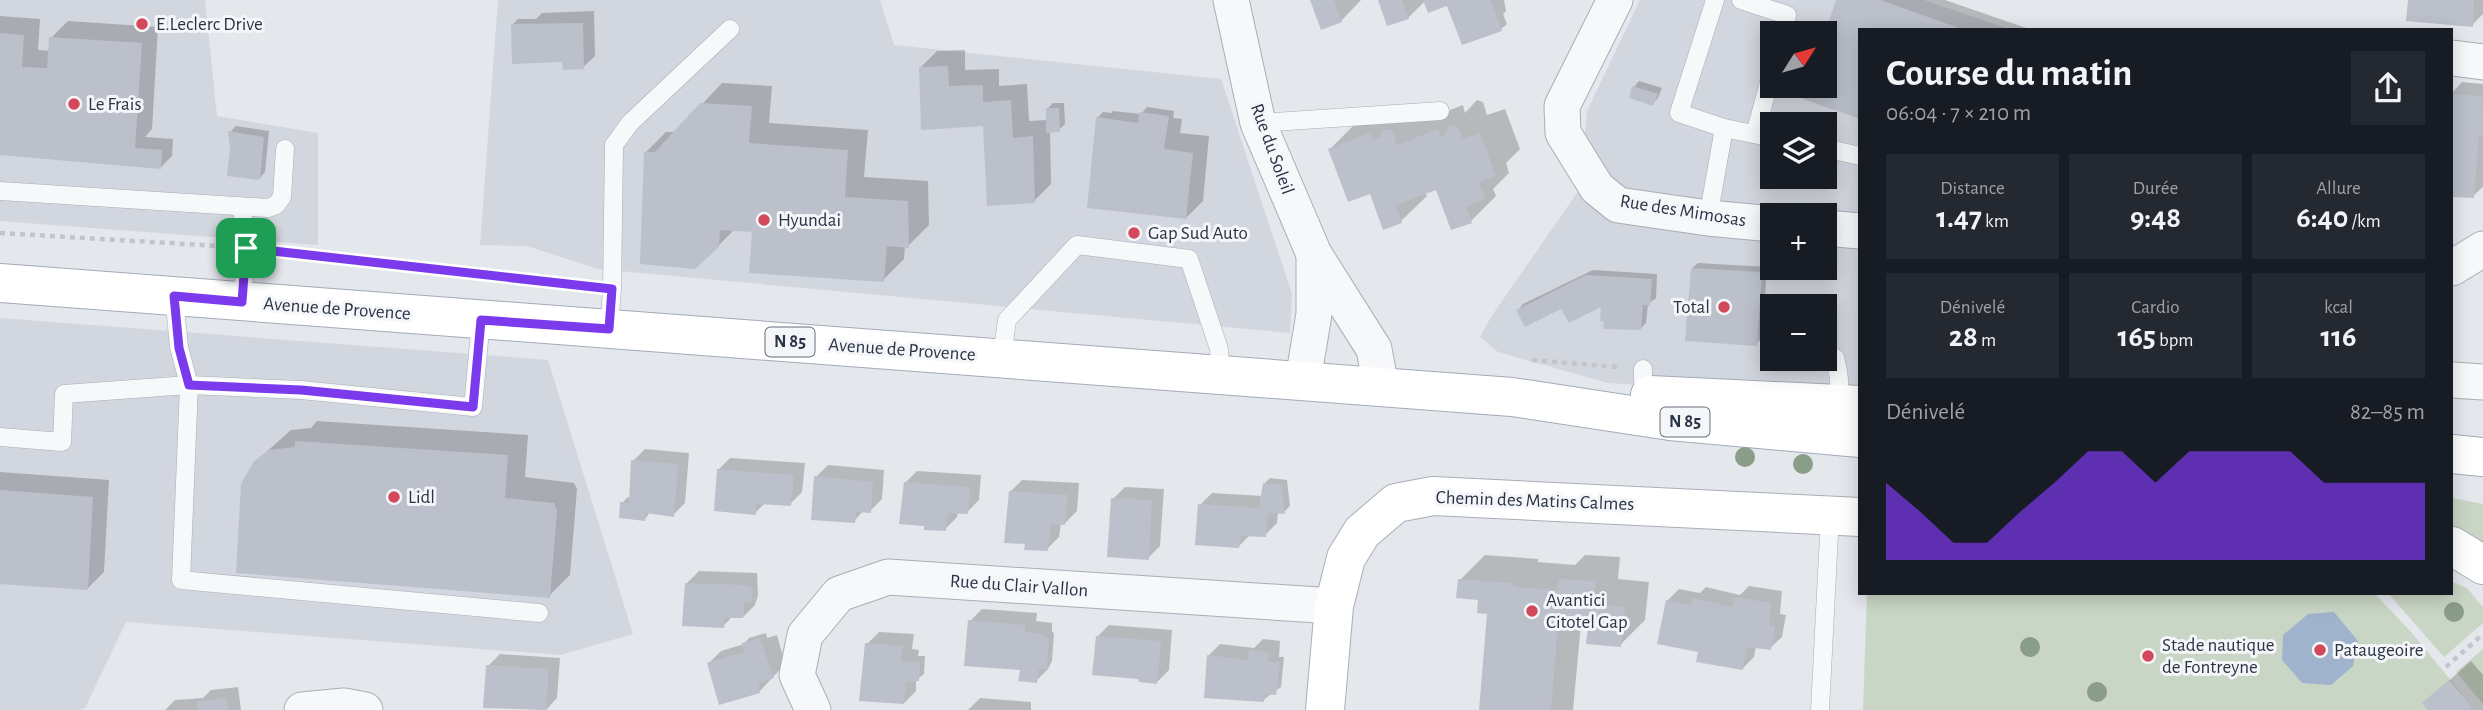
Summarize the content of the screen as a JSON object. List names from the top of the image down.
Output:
{
  "streets": {
    "main road": ["Avenue de Provence", "N 85", "Chemin des Matins Calmes"],
    "street": ["Rue du Soleil", "Rue des Mimosas", "Rue du Clair Vallon"]
  },
  "crossings": [
    ["Rue du Soleil", "Avenue de Provence"],
    ["Chemin des Matins Calmes", "Rue du Clair Vallon"]
  ],
  "places": [
    "E.Leclerc Drive",
    "Le Frais",
    "Hyundai",
    "Gap Sud Auto",
    "Total",
    "Lidl",
    "Avantici Citotel Gap",
    "Pataugeoire",
    "Stade nautique de Fontreyne"
  ],
  "north": "top right",
  "page": {
    "map_buttons": ["+", "−"],
    "heading": ["Course du matin", "06:04 · 7 × 210 m"],
    "stats": [
      ["Distance", "1.47 km"],
      ["Durée", "9:48"],
      ["Allure", "6:40 /km"],
      ["Dénivelé", "28 m"],
      ["Cardio", "165 bpm"],
      ["kcal", "116"]
    ],
    "chart": ["Dénivelé", "82–85 m"]
  }
}
